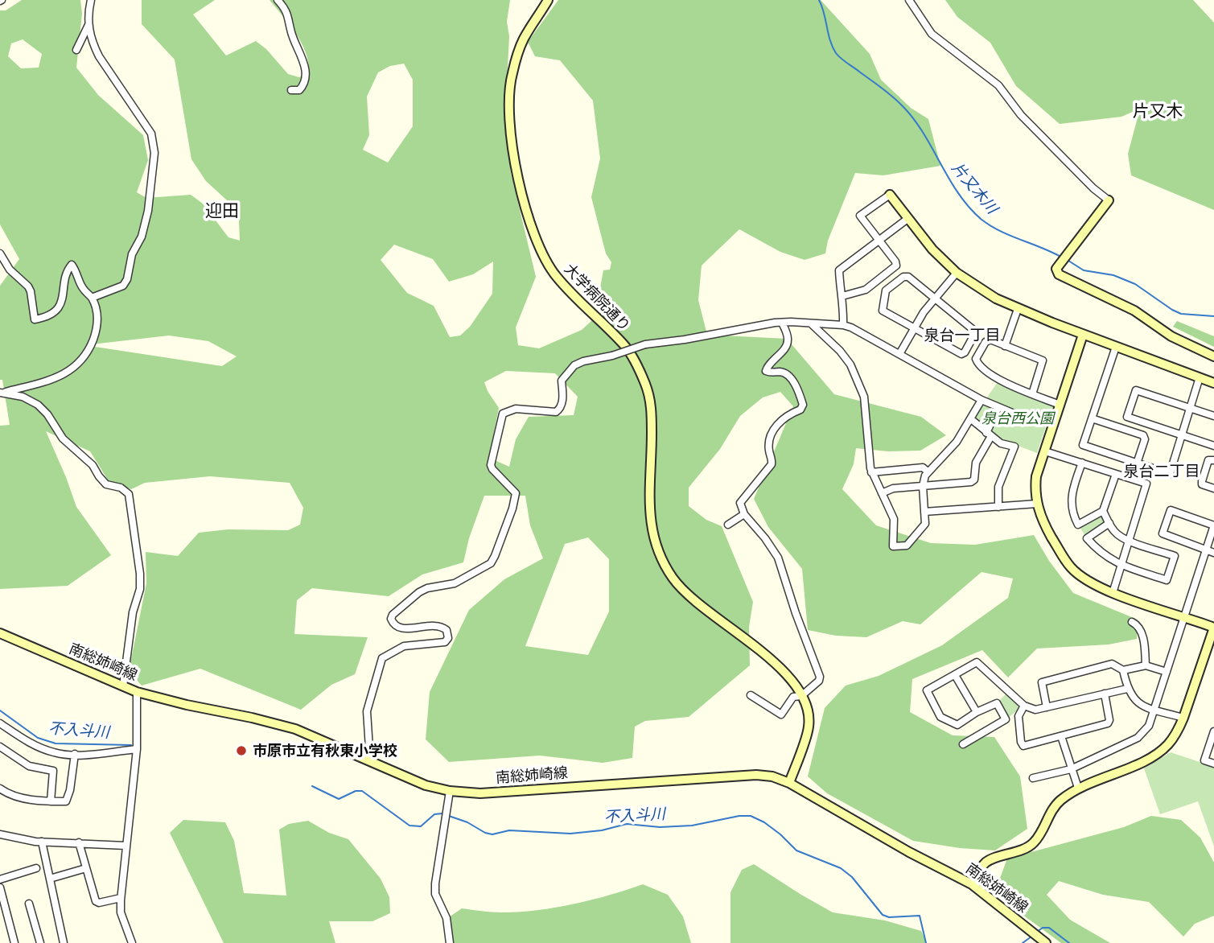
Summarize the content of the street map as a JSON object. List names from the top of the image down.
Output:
{
  "streets": {
    "street": ["大学病院通り", "南総姉崎線"]
  },
  "districts": [
    "片又木",
    "迎田",
    "泉台一丁目",
    "泉台二丁目"
  ],
  "water": ["片又木川", "不入斗川"],
  "parks": ["泉台西公園"],
  "places": ["市原市立有秋東小学校"]
}
